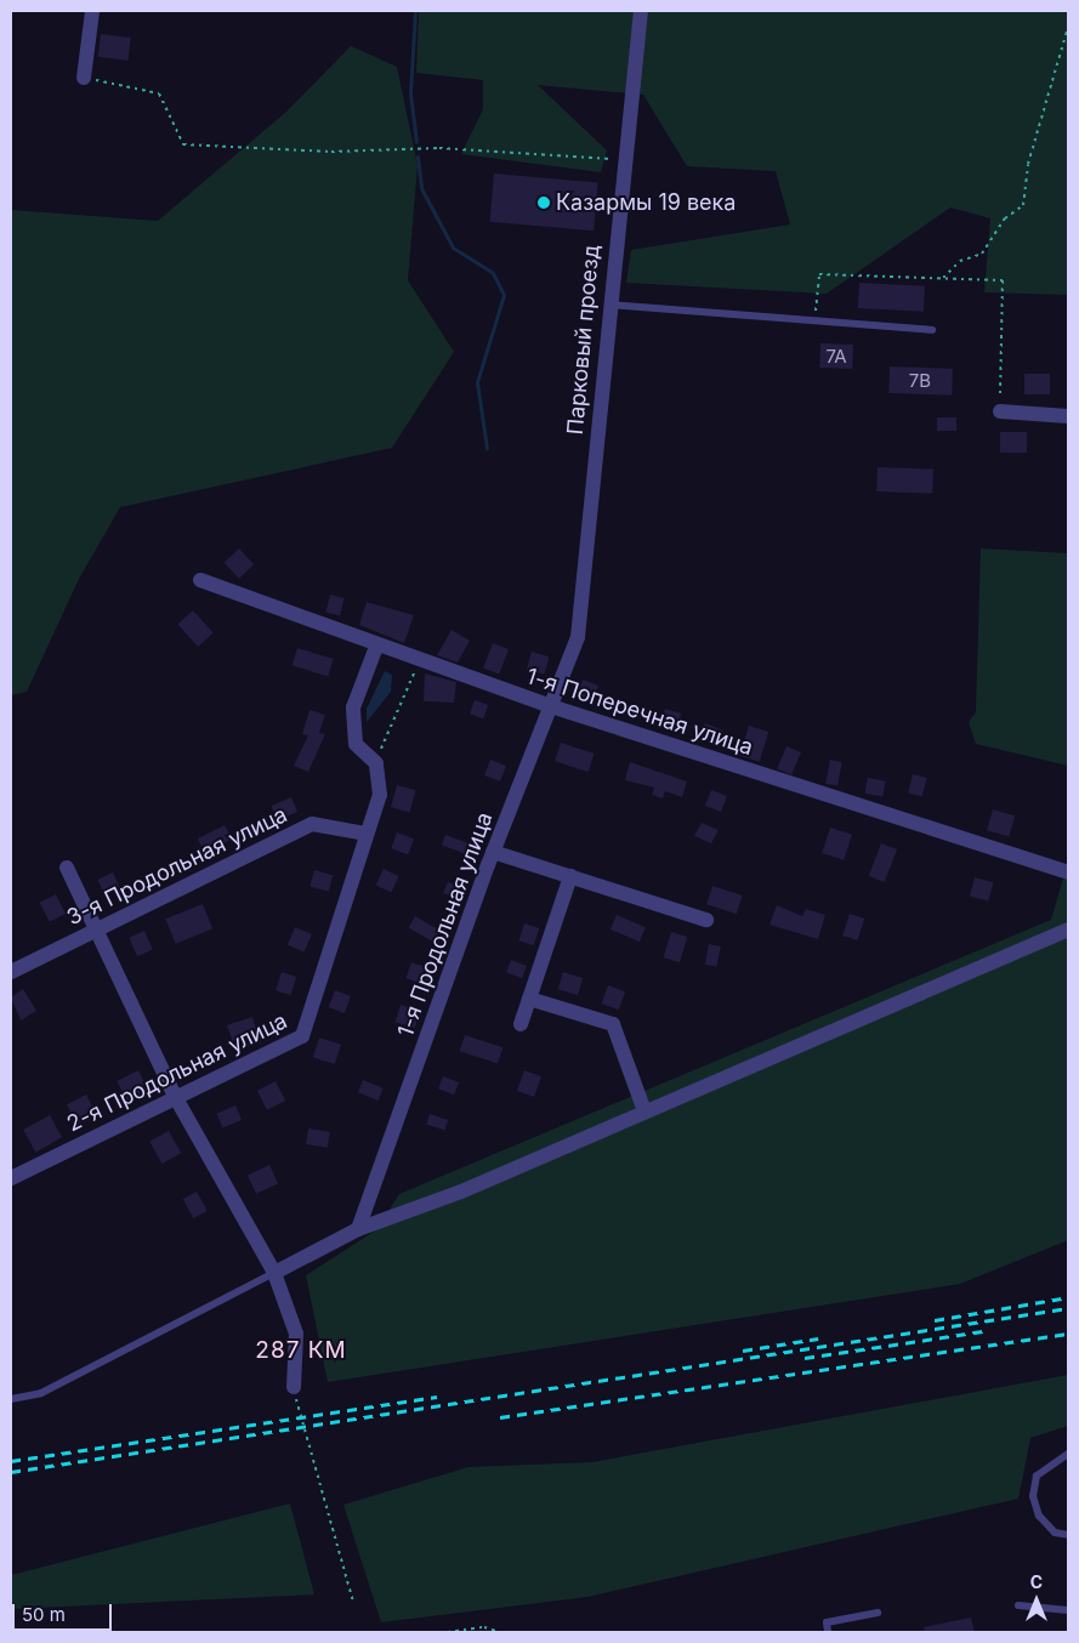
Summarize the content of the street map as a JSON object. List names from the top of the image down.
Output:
{
  "streets": {
    "street": [
      "Парковый проезд",
      "1-я Поперечная улица",
      "3-я Продольная улица",
      "1-я Продольная улица",
      "2-я Продольная улица"
    ]
  },
  "crossings": [
    ["Парковый проезд", "1-я Продольная улица"],
    ["1-я Поперечная улица", "1-я Продольная улица"],
    ["3-я Продольная улица", "2-я Продольная улица"]
  ],
  "districts": ["287 КМ"],
  "places": ["Казармы 19 века"],
  "house_numbers": ["7А", "7В"],
  "scale_bar": "50 m",
  "north": "top"
}
